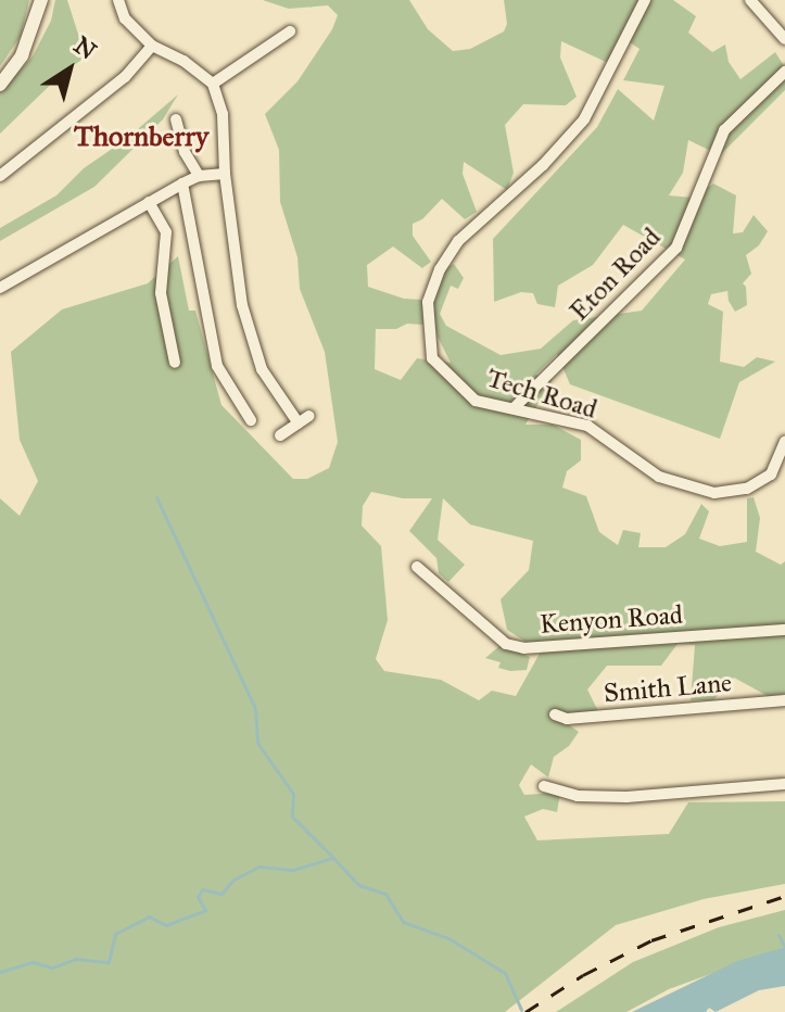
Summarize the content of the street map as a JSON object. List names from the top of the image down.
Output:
{
  "streets": {
    "street": [
      "Eton Road",
      "Tech Road",
      "Kenyon Road",
      "Smith Lane"
    ]
  },
  "crossings": [
    ["Eton Road", "Tech Road"]
  ],
  "districts": ["Thornberry"],
  "north": "top right"
}
